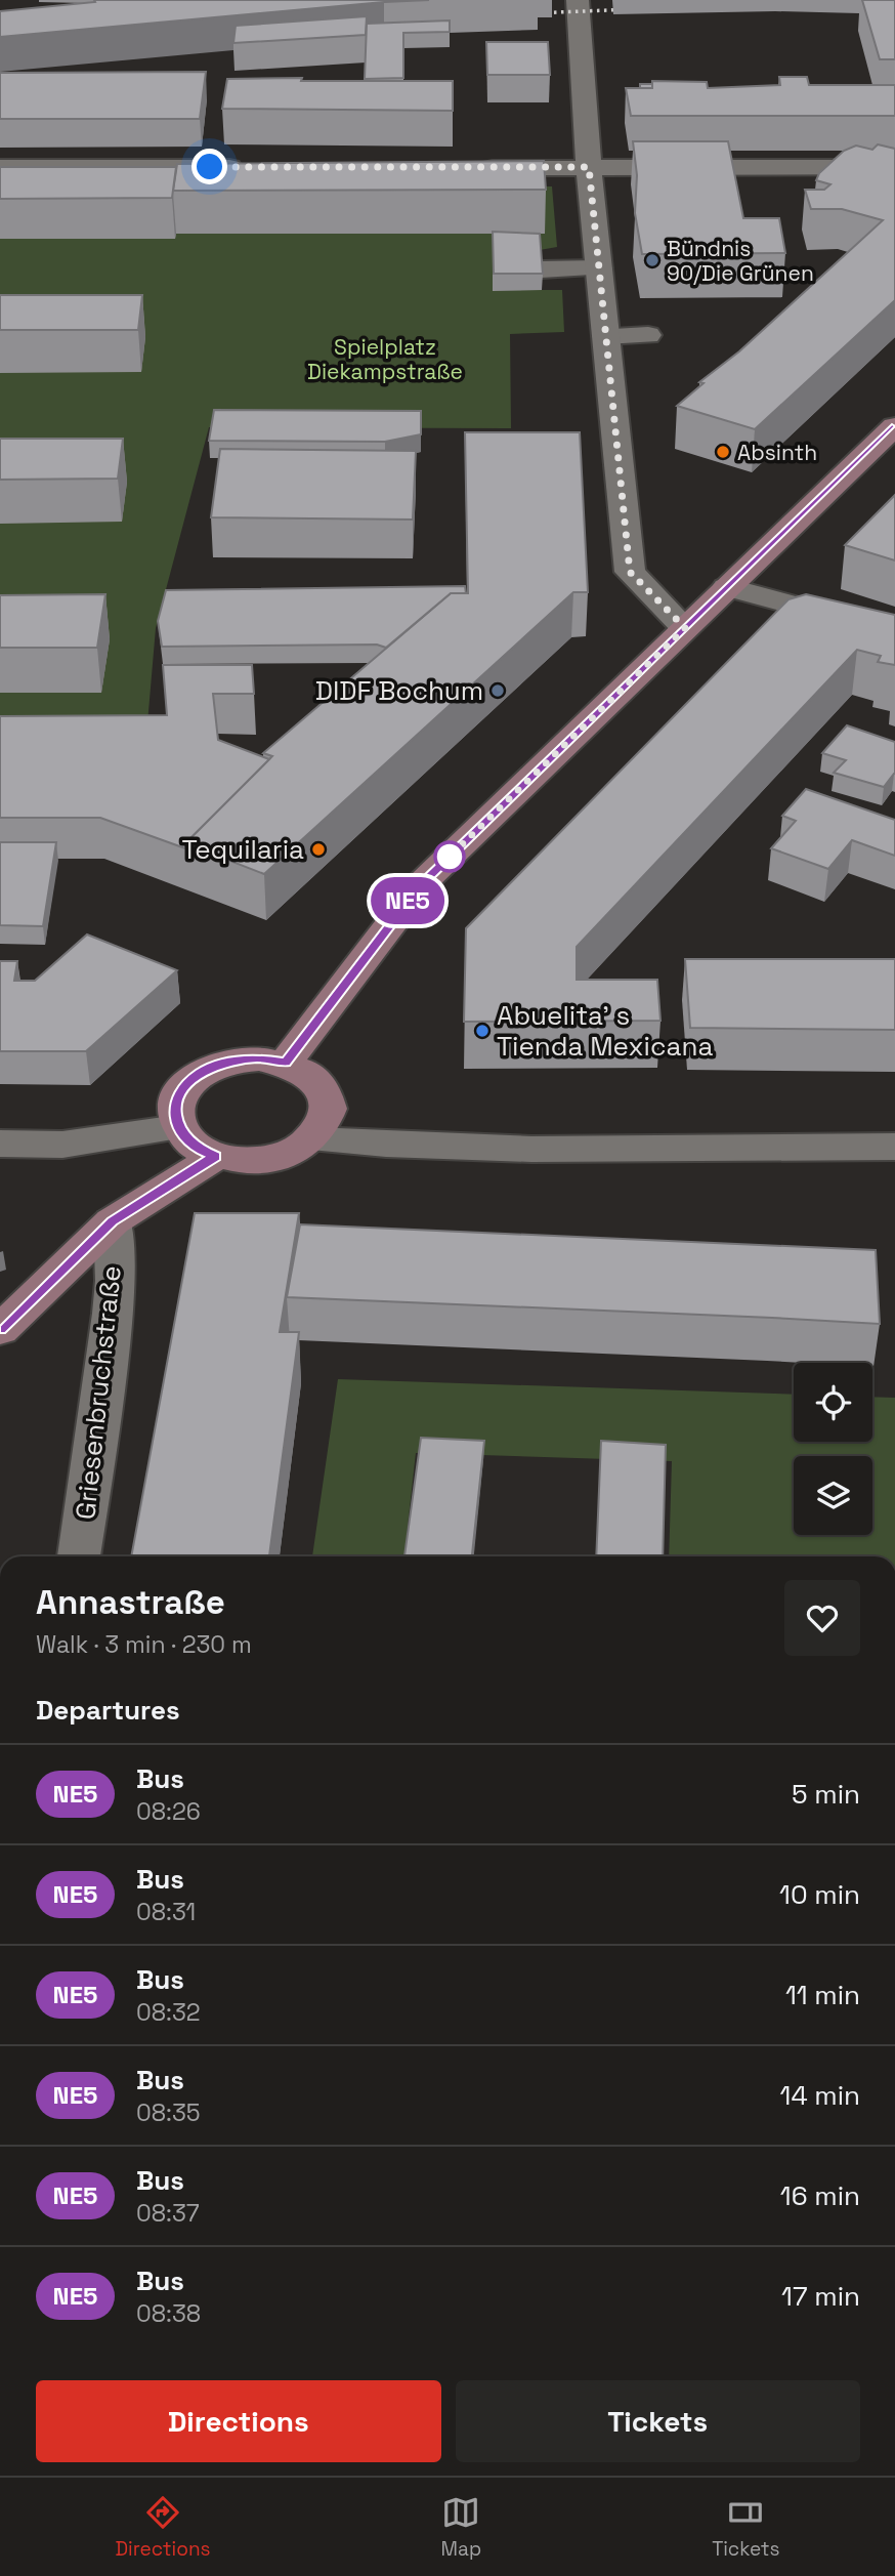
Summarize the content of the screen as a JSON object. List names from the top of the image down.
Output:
{
  "streets": {
    "street": ["Griesenbruchstraße"]
  },
  "parks": ["Spielplatz Diekampstraße"],
  "places": [
    "Bündnis 90/Die Grünen",
    "Absinth",
    "DIDF Bochum",
    "Tequilaria",
    "Abuelita' s Tienda Mexicana"
  ],
  "lines": ["bus line NE5"],
  "page": {
    "on_map": "NE5",
    "heading": [
      ["Annastraße", "Walk · 3 min · 230 m"],
      "Departures"
    ],
    "list": [
      {
        "mark": "NE5",
        "name": "Bus",
        "note": "08:26",
        "value": "5 min"
      },
      {
        "mark": "NE5",
        "name": "Bus",
        "note": "08:31",
        "value": "10 min"
      },
      {
        "mark": "NE5",
        "name": "Bus",
        "note": "08:32",
        "value": "11 min"
      },
      {
        "mark": "NE5",
        "name": "Bus",
        "note": "08:35",
        "value": "14 min"
      },
      {
        "mark": "NE5",
        "name": "Bus",
        "note": "08:37",
        "value": "16 min"
      },
      {
        "mark": "NE5",
        "name": "Bus",
        "note": "08:38",
        "value": "17 min"
      }
    ],
    "buttons": ["Directions", "Tickets"],
    "tabs": ["Directions", "Map", "Tickets"]
  }
}
